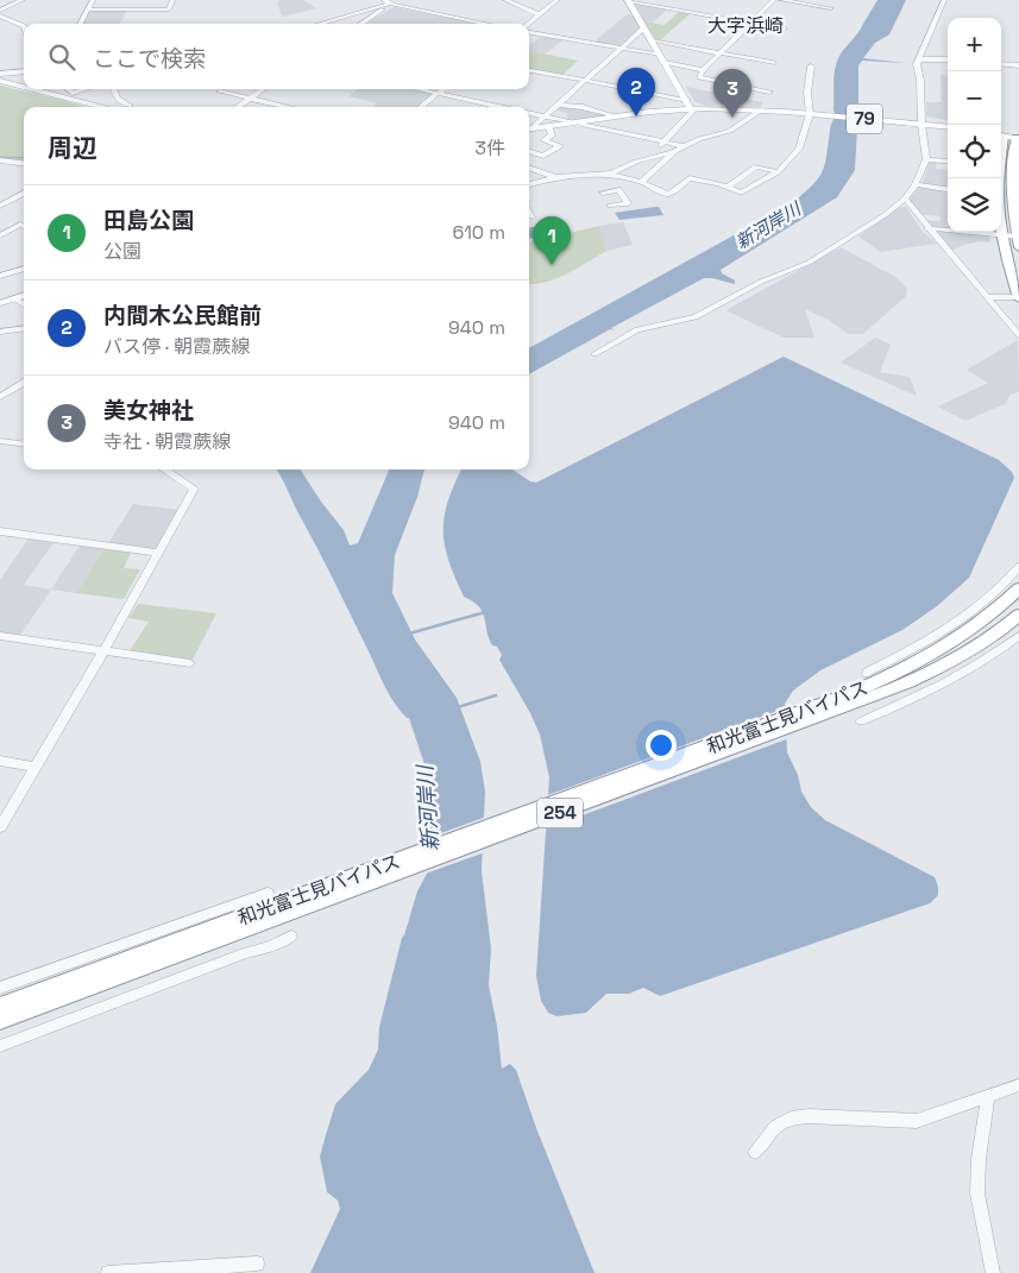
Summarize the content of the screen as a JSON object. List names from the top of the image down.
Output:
{
  "streets": {
    "highway": ["和光富士見バイパス", "254"],
    "main road": ["79"]
  },
  "districts": ["大字浜崎"],
  "water": ["新河岸川"],
  "page": {
    "map_buttons": ["+", "−"],
    "search": "ここで検索",
    "pins": ["2", "3", "1"],
    "heading": ["周辺", "3件"],
    "list": [
      {
        "mark": "1",
        "name": "田島公園",
        "note": "公園",
        "value": "610 m"
      },
      {
        "mark": "2",
        "name": "内間木公民館前",
        "note": "バス停 · 朝霞蕨線",
        "value": "940 m"
      },
      {
        "mark": "3",
        "name": "美女神社",
        "note": "寺社 · 朝霞蕨線",
        "value": "940 m"
      }
    ]
  }
}
